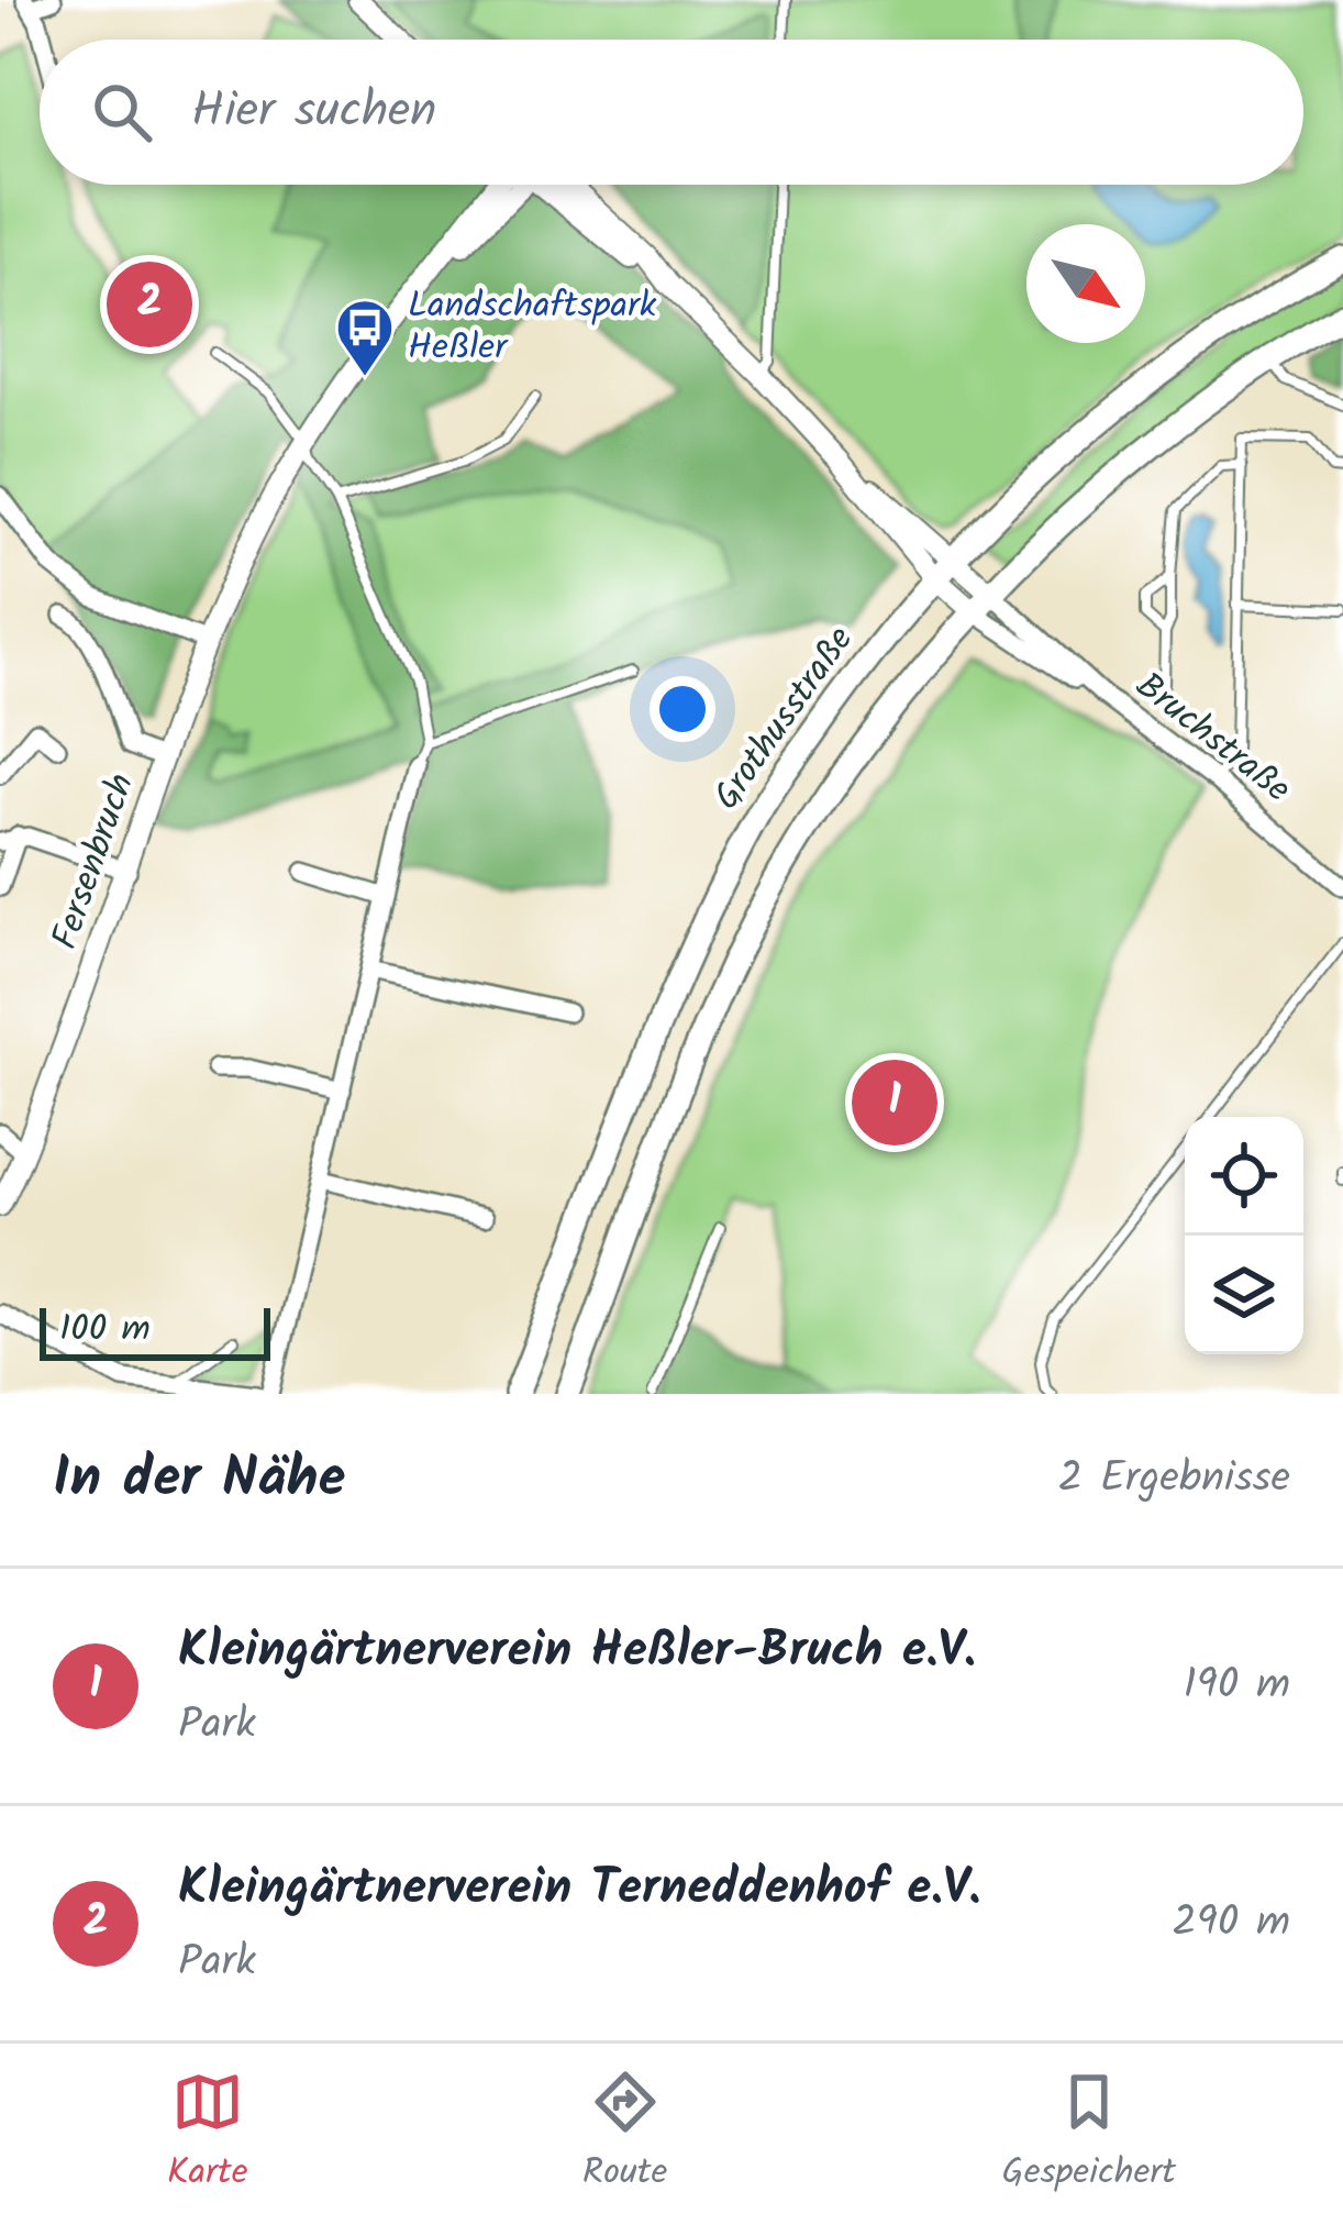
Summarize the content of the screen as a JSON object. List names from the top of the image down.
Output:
{
  "streets": {
    "main road": ["Grothusstraße"],
    "street": ["Bruchstraße", "Fersenbruch"]
  },
  "places": {
    "bus stop": ["Landschaftspark Heßler"]
  },
  "scale_bar": "100 m",
  "north": "bottom right",
  "page": {
    "search": "Hier suchen",
    "pins": ["2", "1"],
    "scale": "100 m",
    "heading": ["In der Nähe", "2 Ergebnisse"],
    "list": [
      {
        "mark": "1",
        "name": "Kleingärtnerverein Heßler-Bruch e.V.",
        "note": "Park",
        "value": "190 m"
      },
      {
        "mark": "2",
        "name": "Kleingärtnerverein Terneddenhof e.V.",
        "note": "Park",
        "value": "290 m"
      }
    ],
    "nav": ["Karte", "Route", "Gespeichert"]
  }
}
